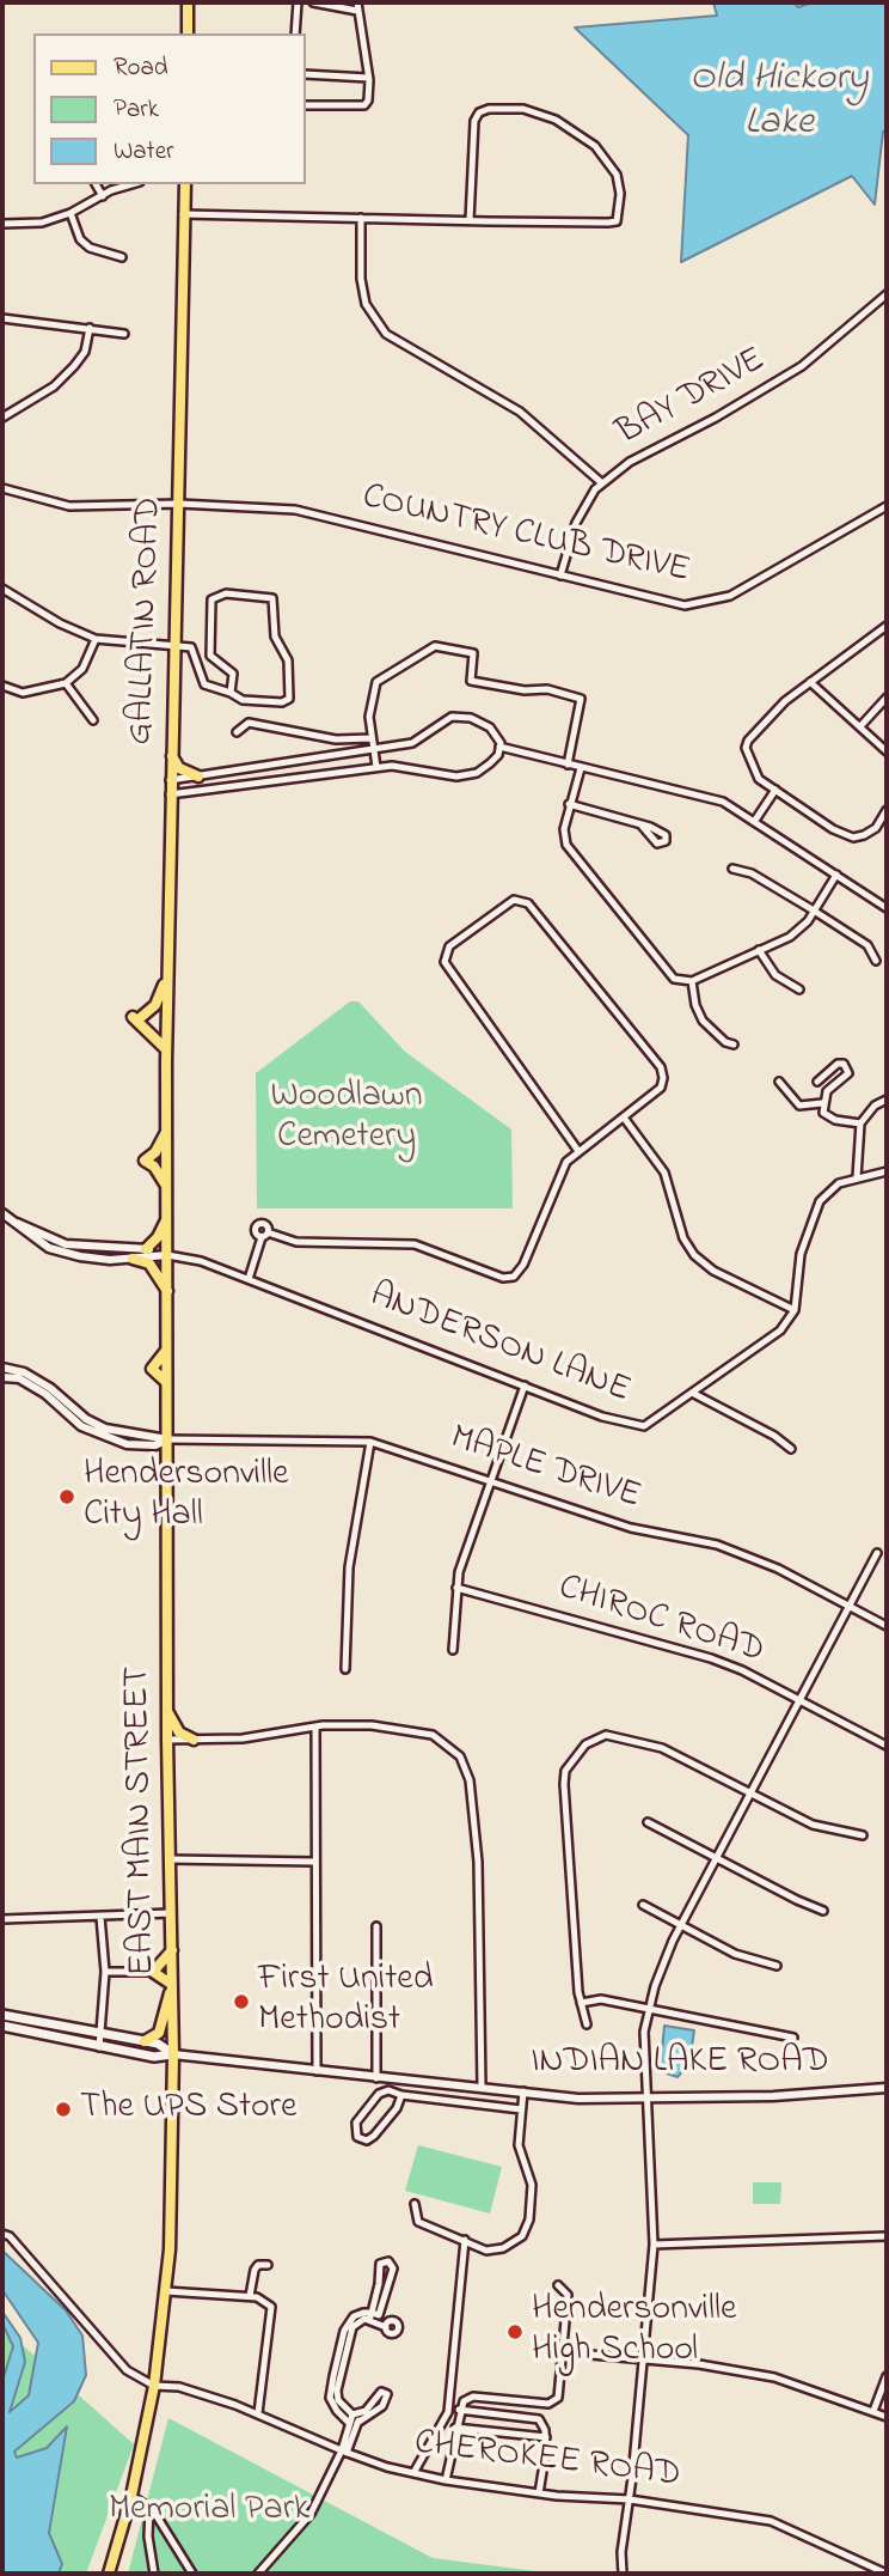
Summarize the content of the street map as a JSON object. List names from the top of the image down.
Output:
{
  "streets": {
    "main road": ["GALLATIN ROAD", "EAST MAIN STREET"],
    "street": [
      "BAY DRIVE",
      "COUNTRY CLUB DRIVE",
      "ANDERSON LANE",
      "MAPLE DRIVE",
      "CHIROC ROAD",
      "INDIAN LAKE ROAD",
      "CHEROKEE ROAD"
    ]
  },
  "crossings": [
    ["BAY DRIVE", "COUNTRY CLUB DRIVE"],
    ["COUNTRY CLUB DRIVE", "GALLATIN ROAD"],
    ["MAPLE DRIVE", "EAST MAIN STREET"],
    ["EAST MAIN STREET", "INDIAN LAKE ROAD"],
    ["EAST MAIN STREET", "CHEROKEE ROAD"]
  ],
  "water": ["Old Hickory Lake"],
  "parks": ["Woodlawn Cemetery", "Memorial Park"],
  "places": [
    "Hendersonville City Hall",
    "First United Methodist",
    "The UPS Store",
    "Hendersonville High School"
  ],
  "legend": ["Road", "Park", "Water"]
}
